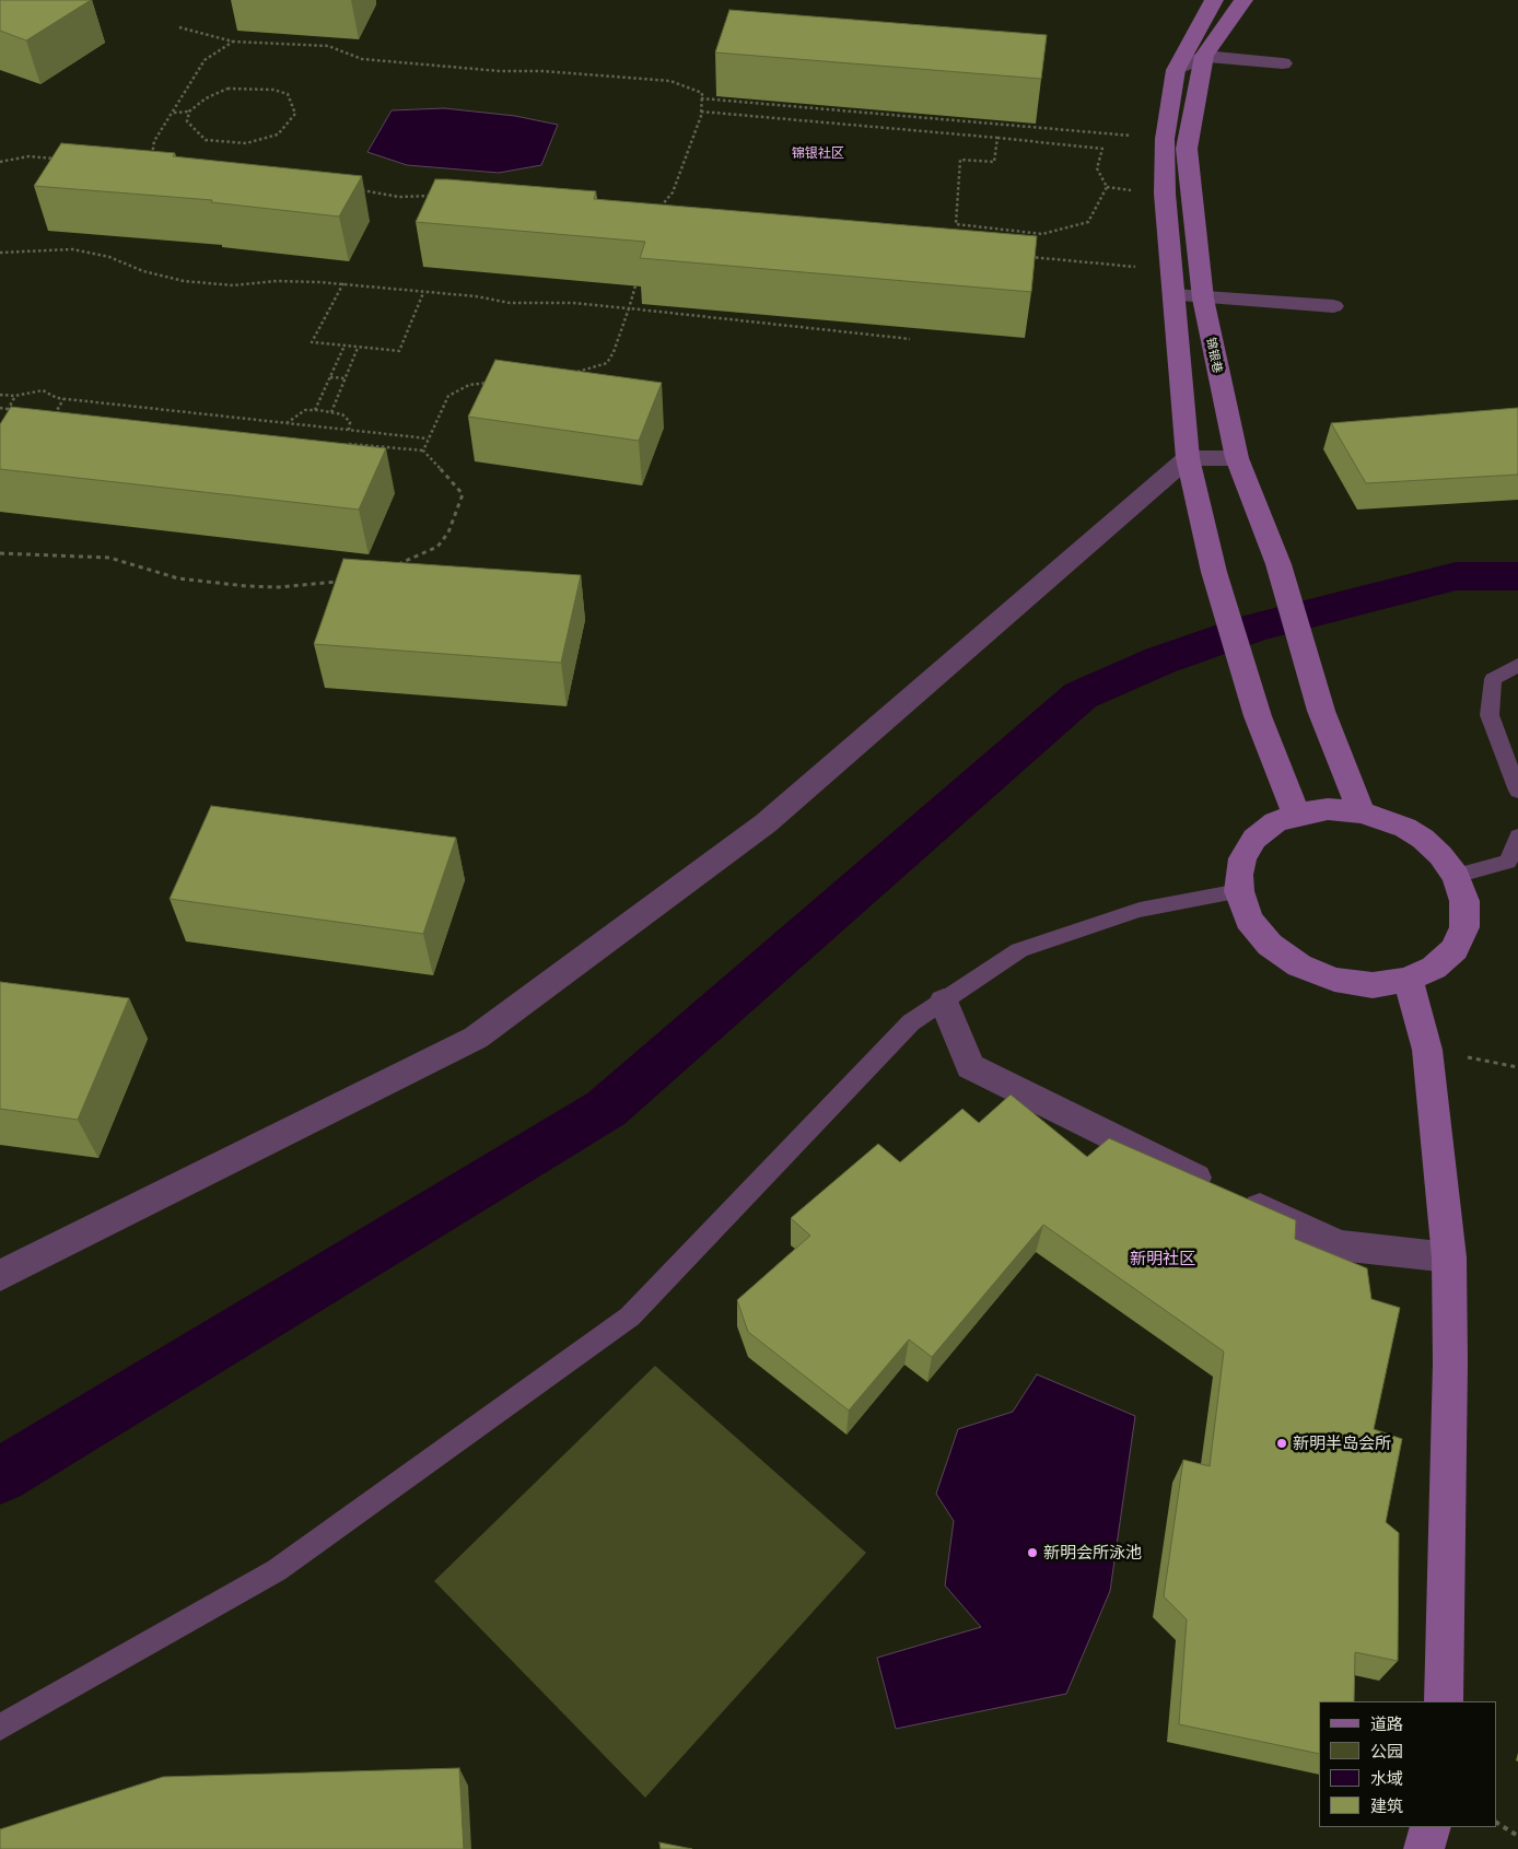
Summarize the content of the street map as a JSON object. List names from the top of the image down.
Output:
{
  "streets": {
    "main road": ["锦银巷"]
  },
  "districts": ["锦银社区", "新明社区"],
  "places": ["新明半岛会所", "新明会所泳池"],
  "legend": [
    "道路",
    "公园",
    "水域",
    "建筑"
  ]
}
